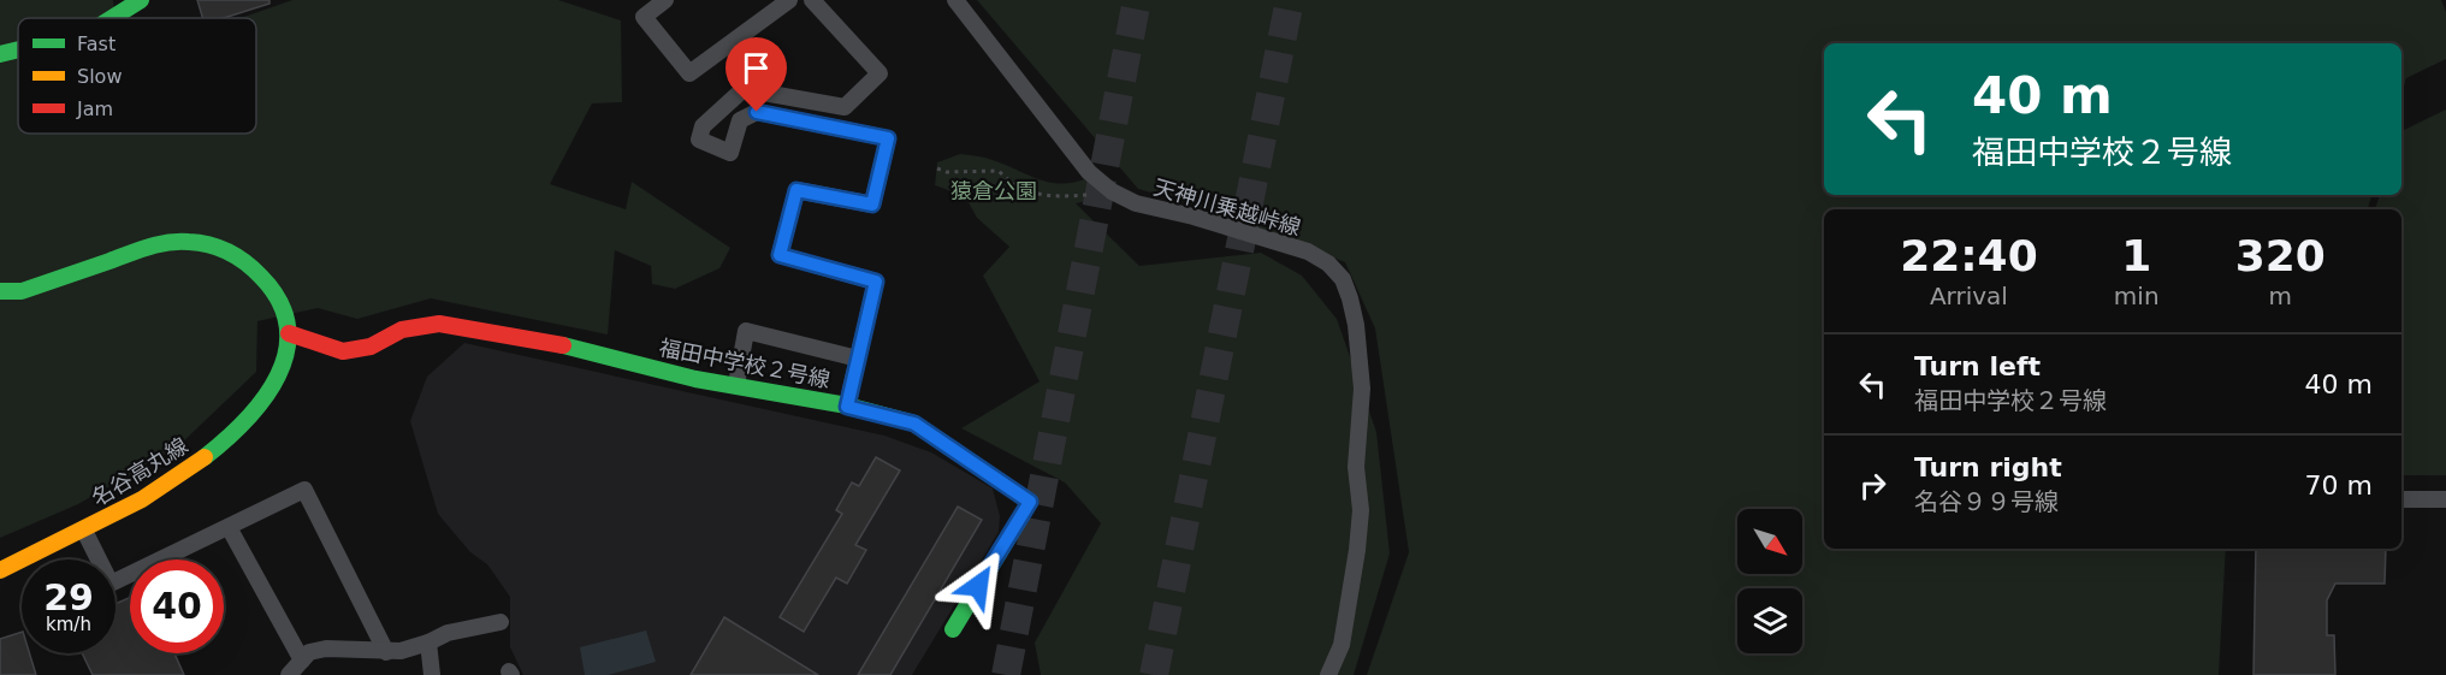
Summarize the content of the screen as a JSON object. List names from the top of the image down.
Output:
{
  "streets": {
    "street": ["天神川乗越峠線", "福田中学校２号線", "名谷高丸線"]
  },
  "crossings": [
    ["福田中学校２号線", "名谷高丸線"]
  ],
  "parks": ["猿倉公園"],
  "legend": ["Fast", "Slow", "Jam"],
  "north": "bottom right",
  "page": {
    "turn": ["40 m", "福田中学校２号線"],
    "eta": [
      "22:40",
      "Arrival",
      "1",
      "min",
      "320",
      "m"
    ],
    "list": [
      {
        "name": "Turn left",
        "note": "福田中学校２号線",
        "value": "40 m"
      },
      {
        "name": "Turn right",
        "note": "名谷９９号線",
        "value": "70 m"
      }
    ],
    "speed": "29 km/h",
    "limit": "40"
  }
}
